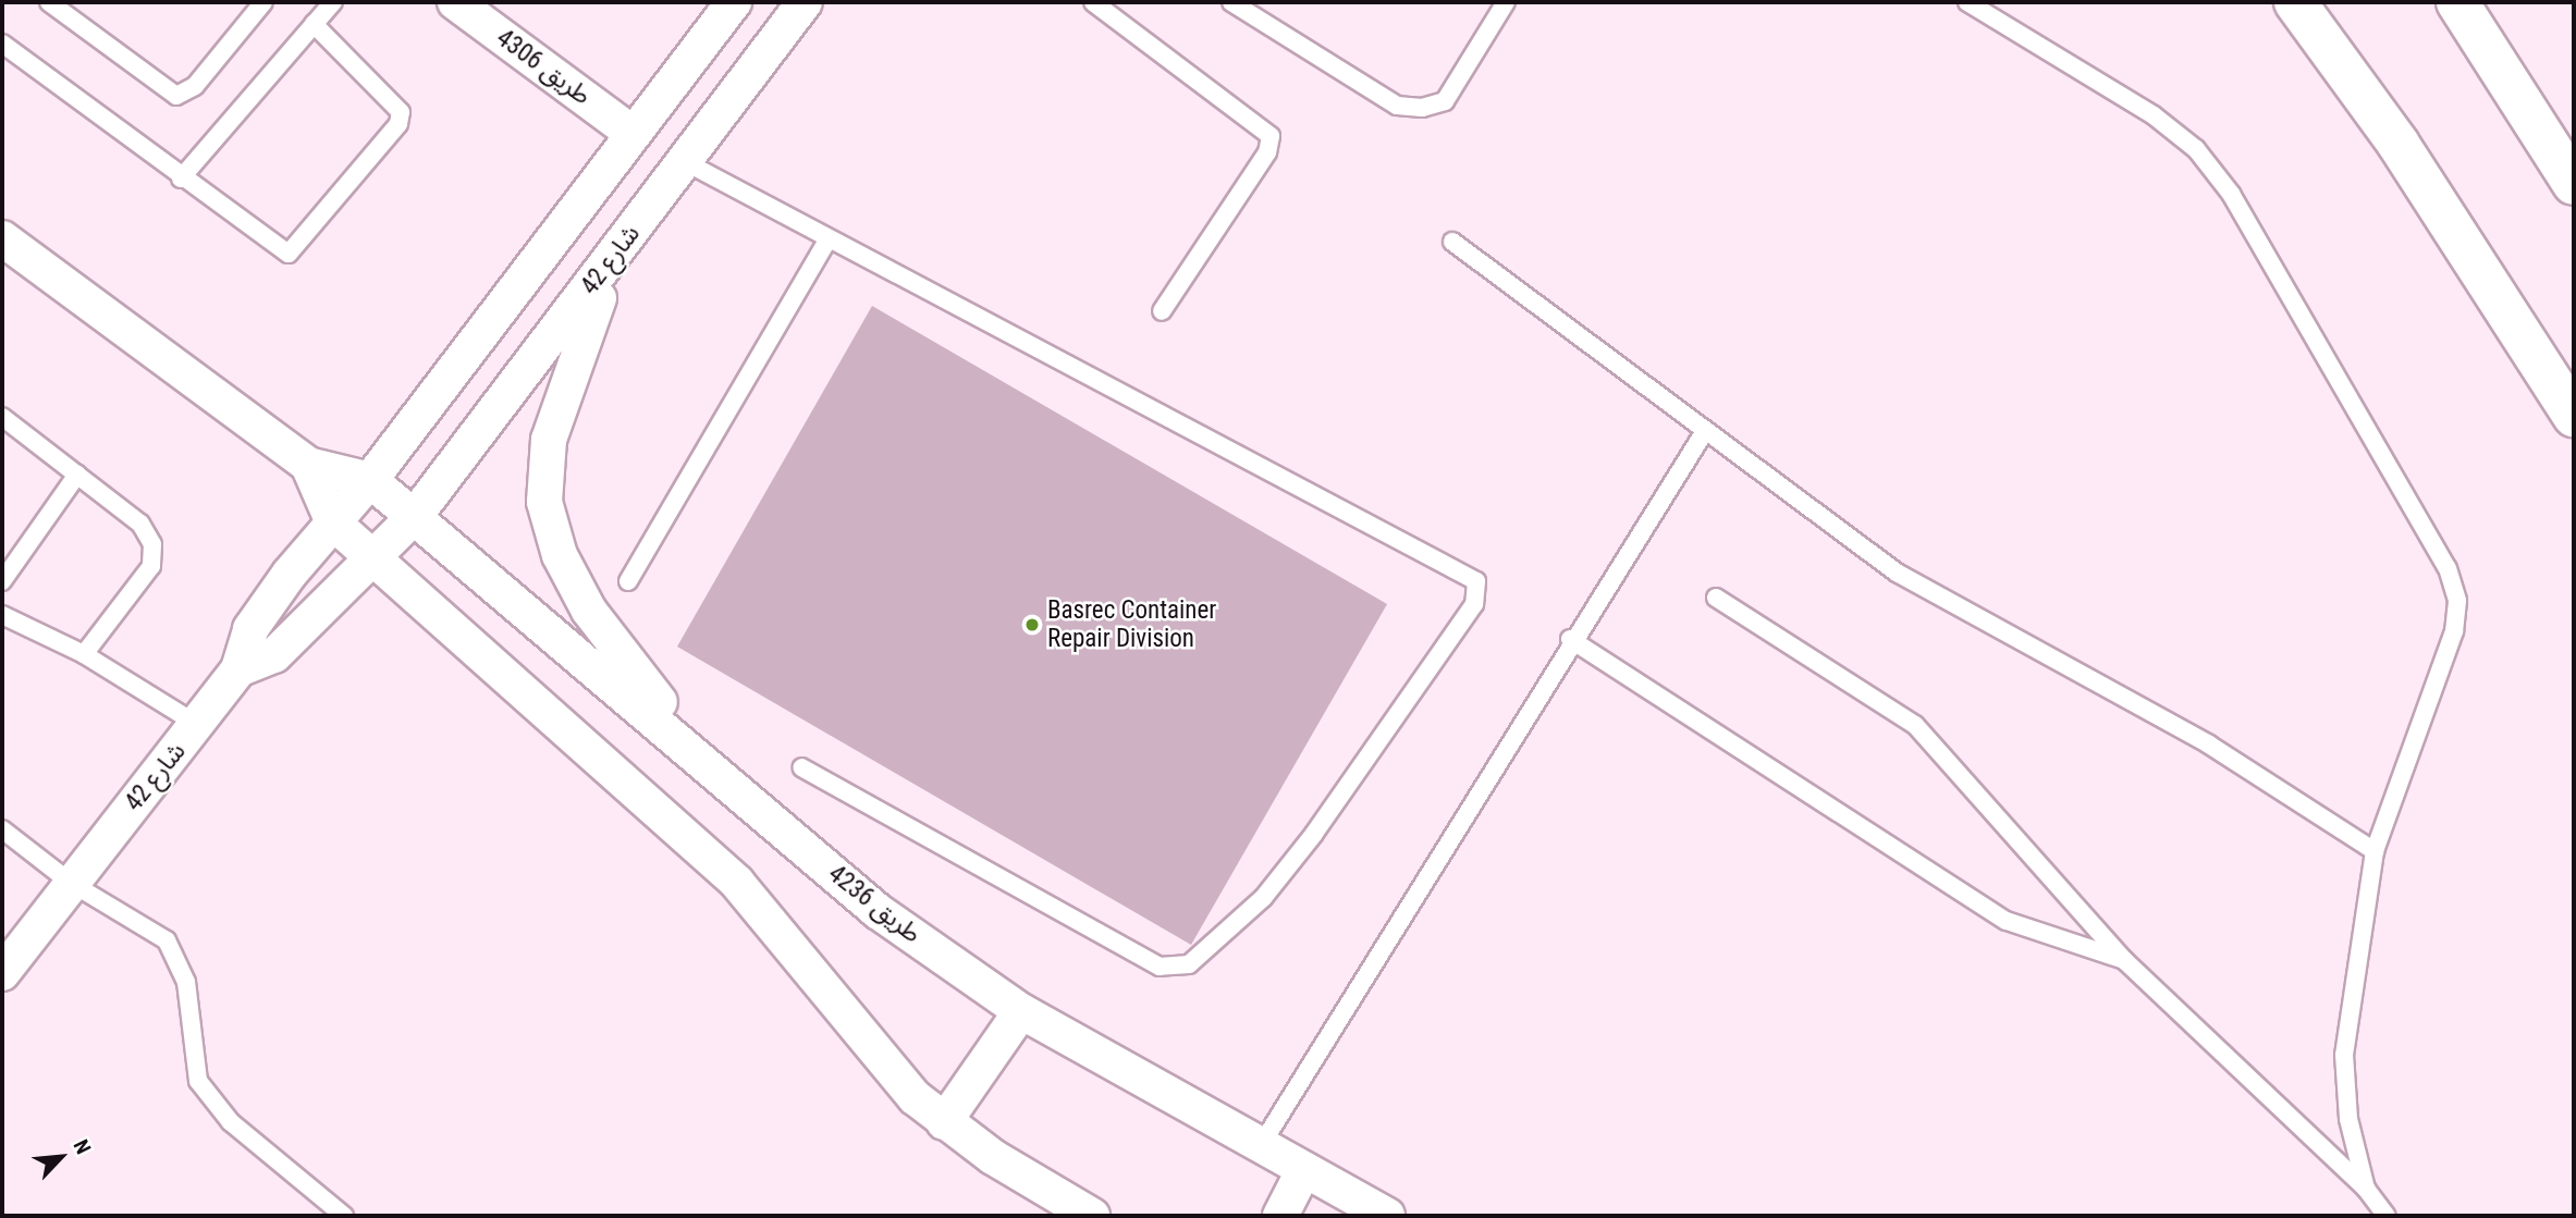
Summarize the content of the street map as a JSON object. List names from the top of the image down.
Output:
{
  "streets": {
    "street": ["طريق 4306", "شارع 42", "طريق 4236"]
  },
  "crossings": [
    ["طريق 4306", "شارع 42"],
    ["شارع 42", "طريق 4236"]
  ],
  "places": ["Basrec Container Repair Division"],
  "north": "top right"
}
